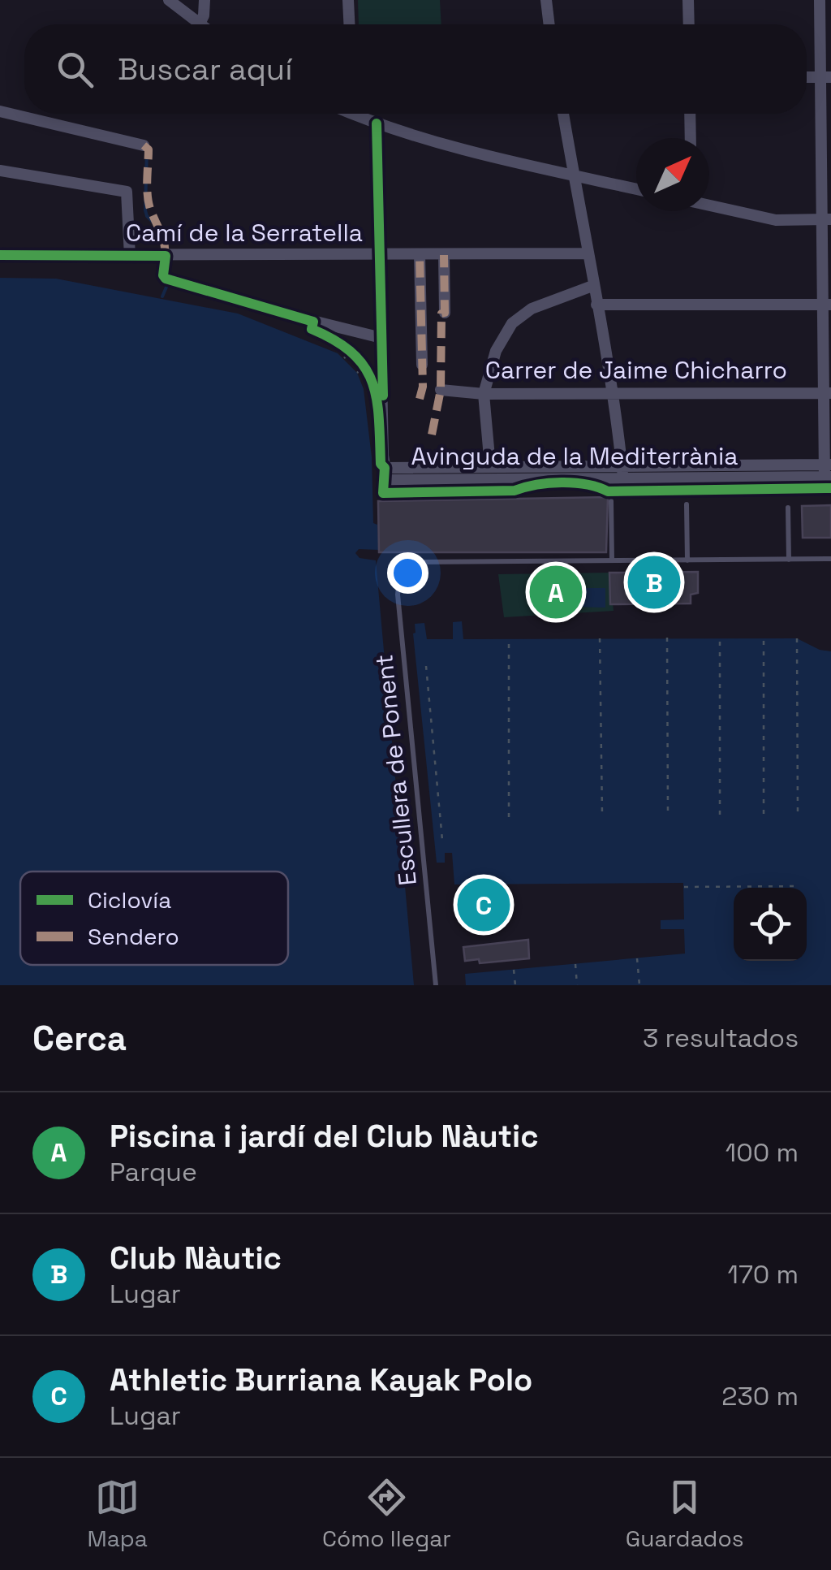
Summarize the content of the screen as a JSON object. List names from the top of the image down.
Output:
{
  "streets": {
    "street": ["Camí de la Serratella", "Carrer de Jaime Chicharro", "Avinguda de la Mediterrània"],
    "lane": ["Escullera de Ponent"]
  },
  "legend": ["Ciclovía", "Sendero"],
  "north": "top right",
  "page": {
    "search": "Buscar aquí",
    "pins": ["B", "A", "C"],
    "heading": ["Cerca", "3 resultados"],
    "list": [
      {
        "mark": "A",
        "name": "Piscina i jardí del Club Nàutic",
        "note": "Parque",
        "value": "100 m"
      },
      {
        "mark": "B",
        "name": "Club Nàutic",
        "note": "Lugar",
        "value": "170 m"
      },
      {
        "mark": "C",
        "name": "Athletic Burriana Kayak Polo",
        "note": "Lugar",
        "value": "230 m"
      }
    ],
    "nav": ["Mapa", "Cómo llegar", "Guardados"]
  }
}
